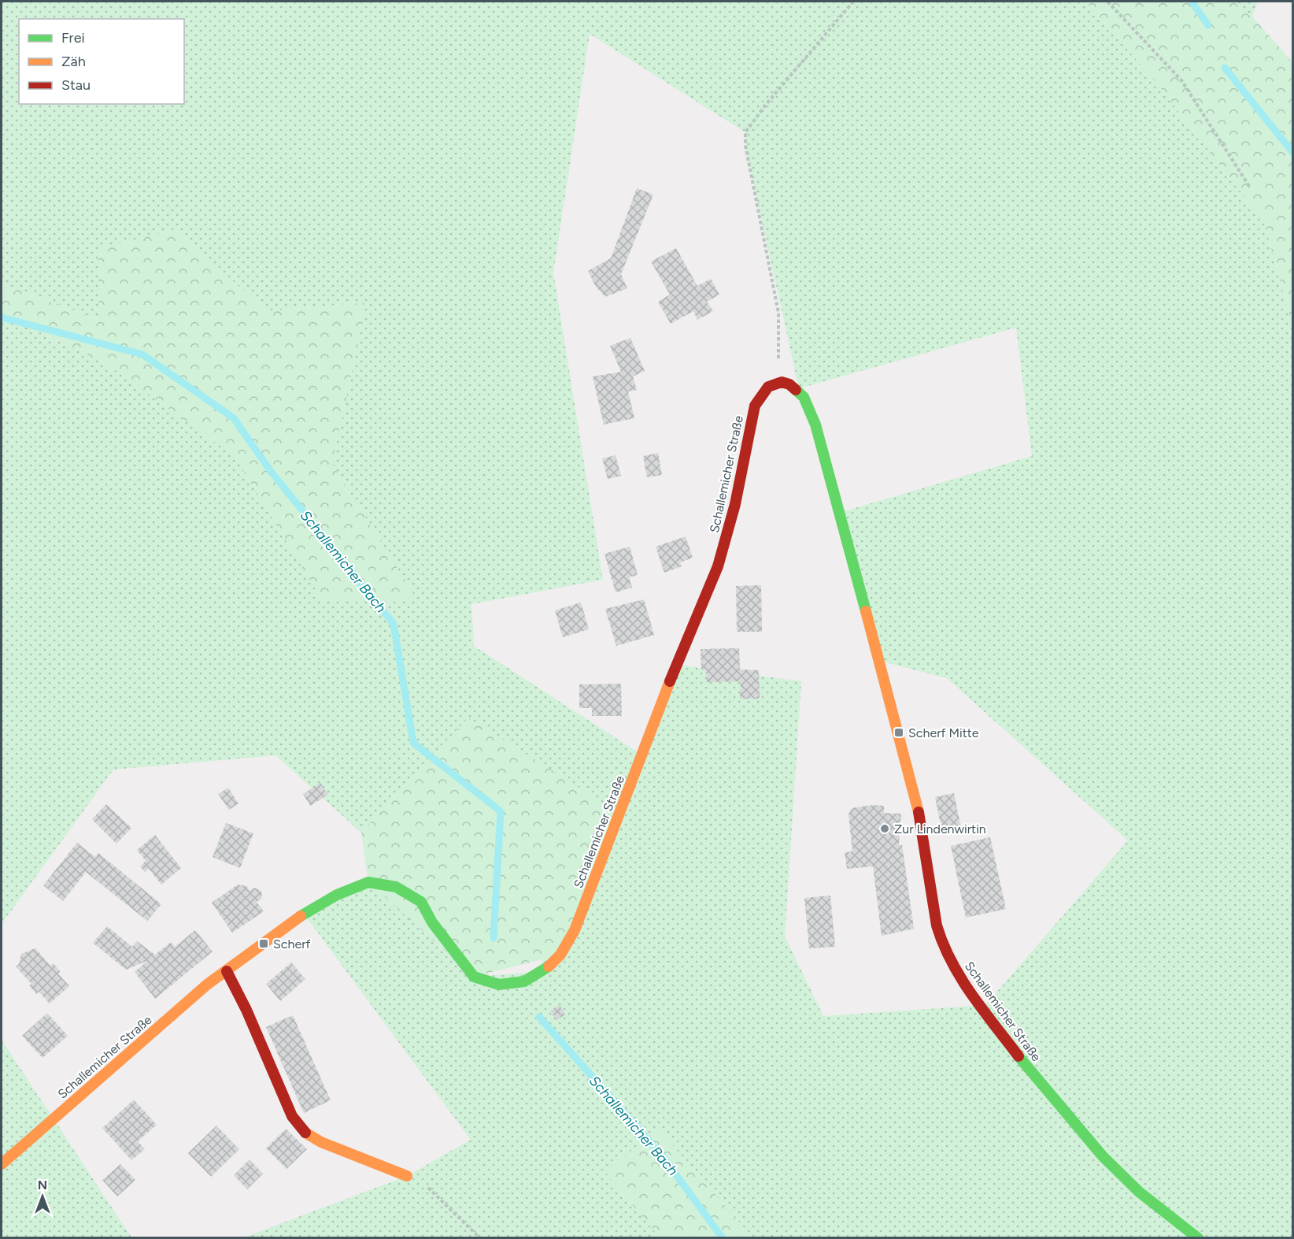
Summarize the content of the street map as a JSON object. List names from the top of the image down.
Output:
{
  "streets": {
    "street": ["Schallemicher Straße"]
  },
  "water": ["Schallemicher Bach"],
  "places": {
    "transit": ["Scherf Mitte", "Scherf"],
    "other": ["Zur Lindenwirtin"]
  },
  "legend": ["Frei", "Zäh", "Stau"],
  "north": "top"
}
